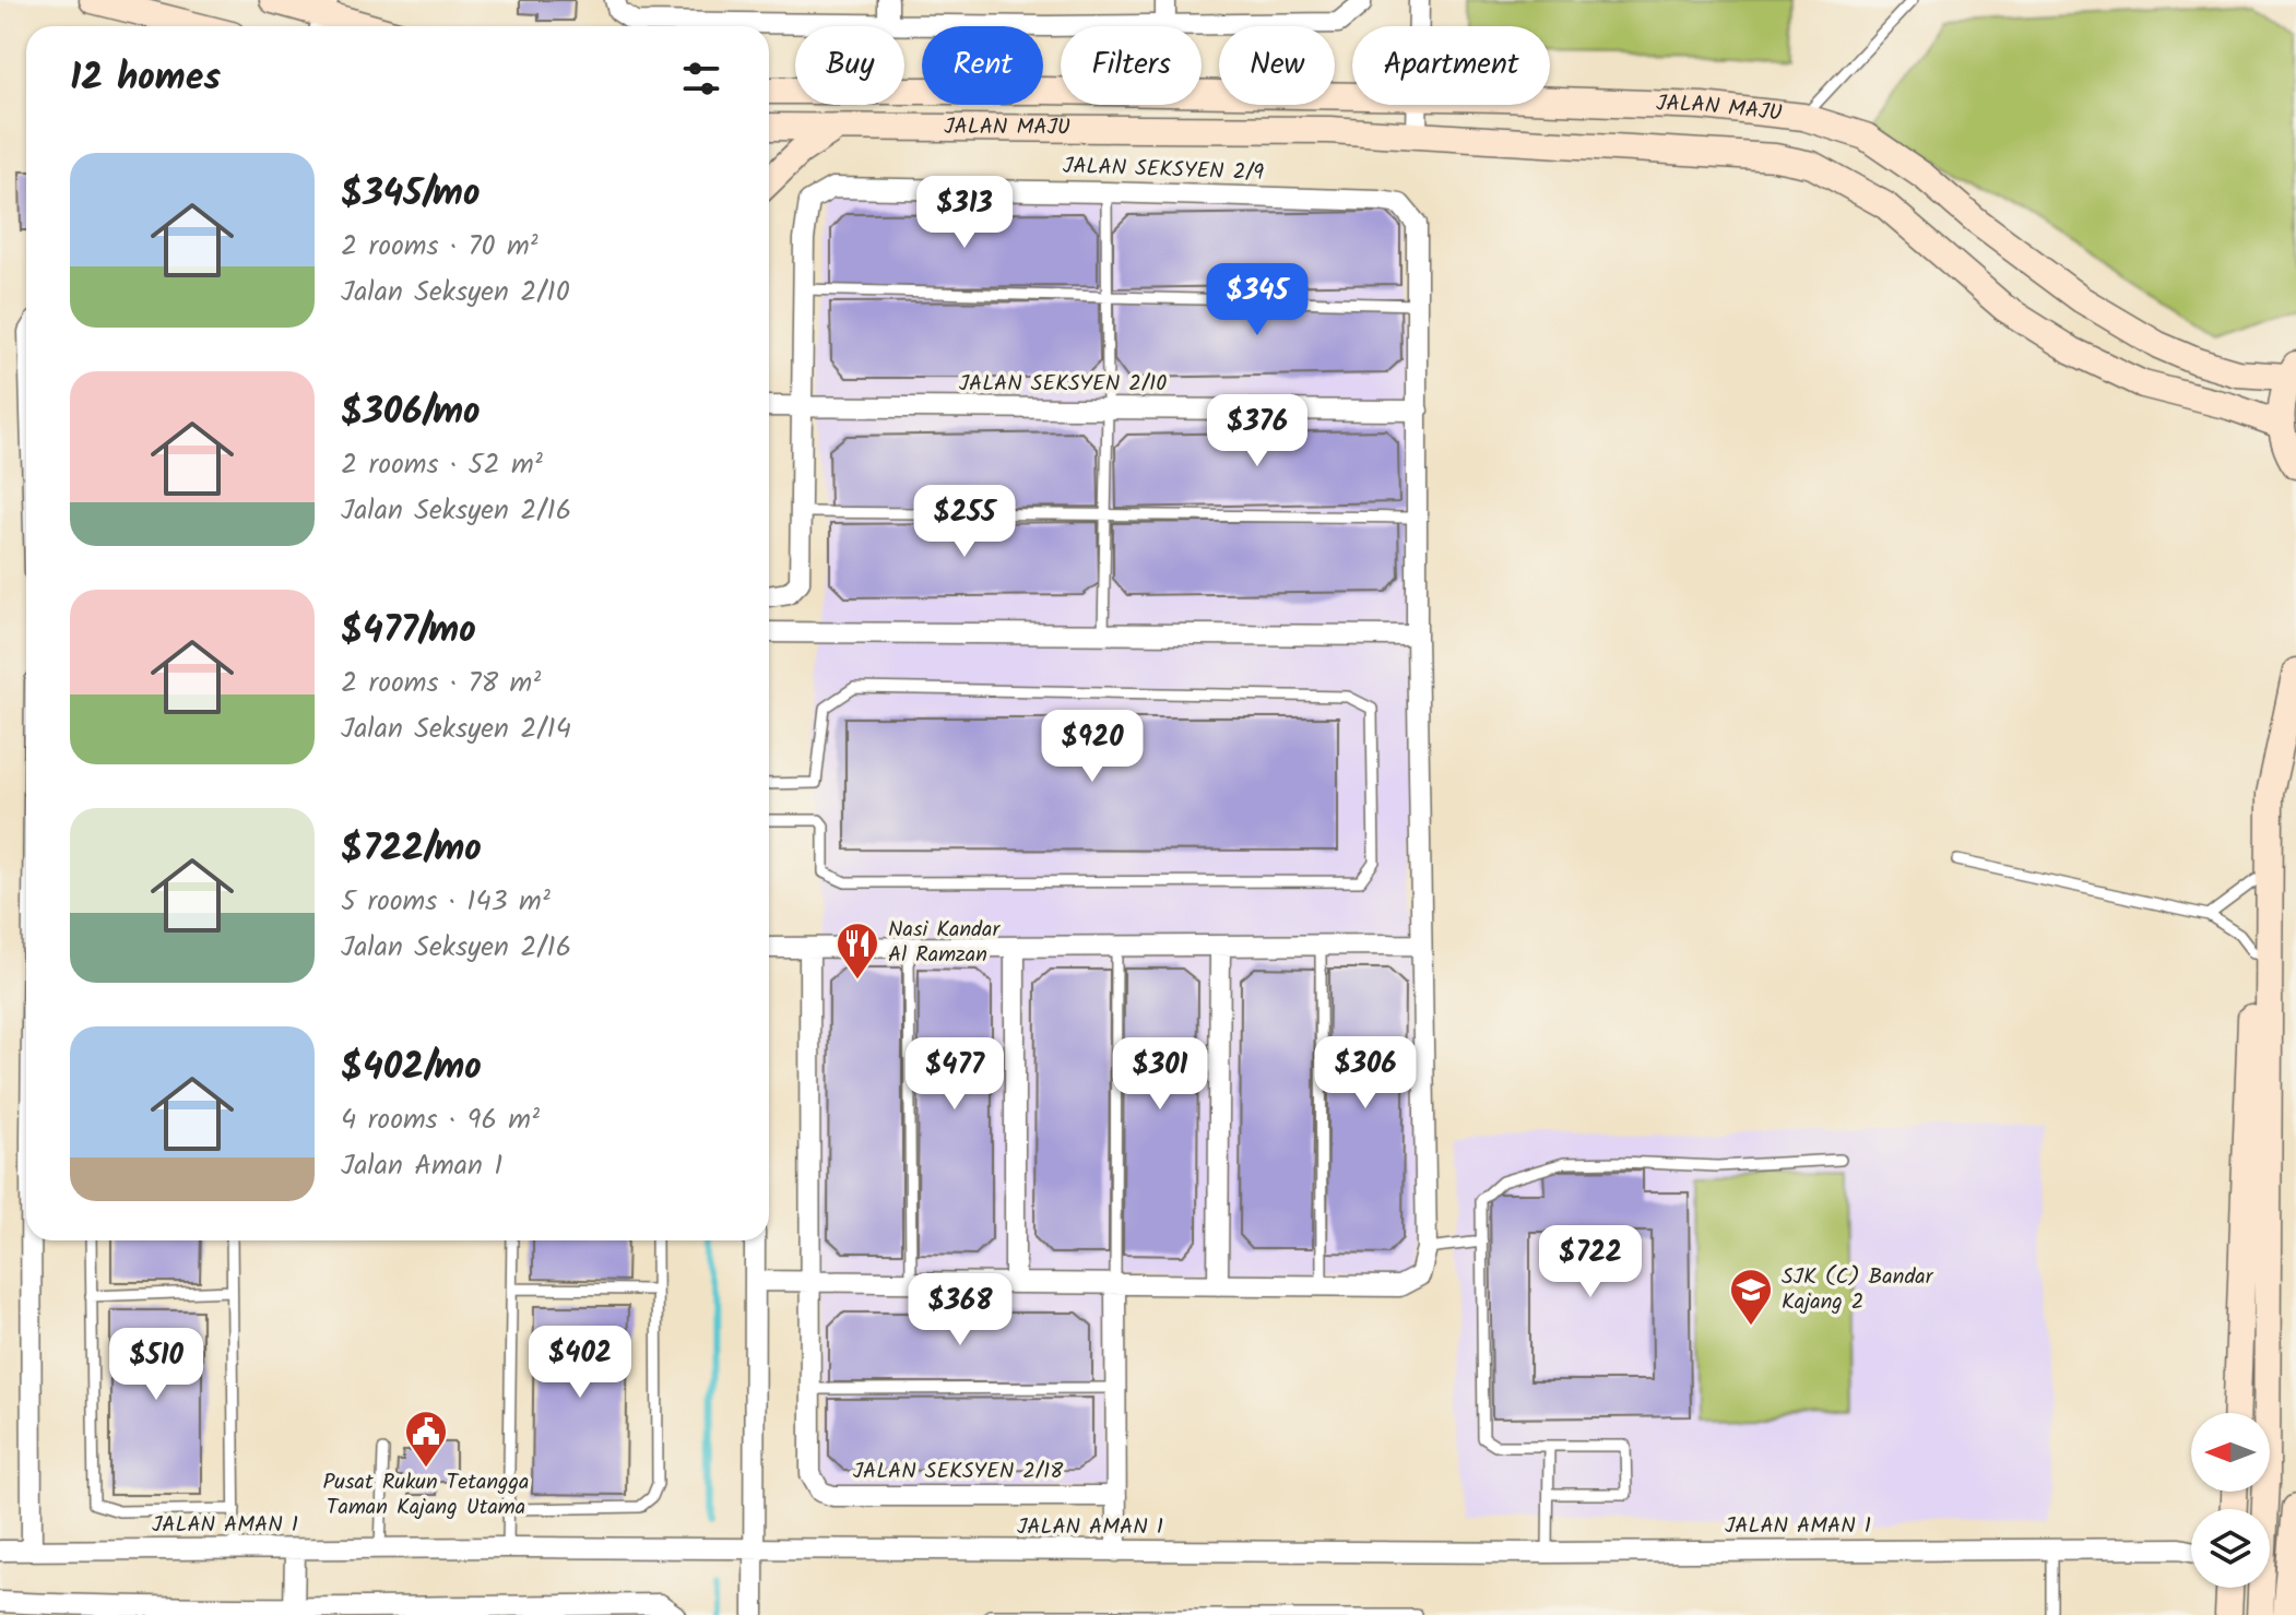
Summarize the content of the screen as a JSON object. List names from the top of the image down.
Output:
{
  "streets": {
    "street": [
      "JALAN MAJU",
      "JALAN SEKSYEN 2/9",
      "JALAN SEKSYEN 2/10",
      "JALAN SEKSYEN 2/18",
      "JALAN AMAN 1"
    ]
  },
  "places": {
    "restaurant": ["Nasi Kandar Al Ramzan"],
    "school or university": ["SJK (C) Bandar Kajang 2"],
    "public building": ["Pusat Rukun Tetangga Taman Kajang Utama"]
  },
  "north": "left",
  "page": {
    "chip": [
      "Buy",
      "Rent",
      "Filters",
      "New",
      "Apartment"
    ],
    "heading": "12 homes",
    "list": [
      {
        "name": "$345/mo",
        "note": "2 rooms · 70 m² · Jalan Seksyen 2/10"
      },
      {
        "name": "$306/mo",
        "note": "2 rooms · 52 m² · Jalan Seksyen 2/16"
      },
      {
        "name": "$477/mo",
        "note": "2 rooms · 78 m² · Jalan Seksyen 2/14"
      },
      {
        "name": "$722/mo",
        "note": "5 rooms · 143 m² · Jalan Seksyen 2/16"
      },
      {
        "name": "$402/mo",
        "note": "4 rooms · 96 m² · Jalan Aman 1"
      }
    ],
    "price": [
      "$313",
      "$345",
      "$376",
      "$255",
      "$920",
      "$306",
      "$477",
      "$301",
      "$722",
      "$368",
      "$402",
      "$510"
    ]
  }
}
